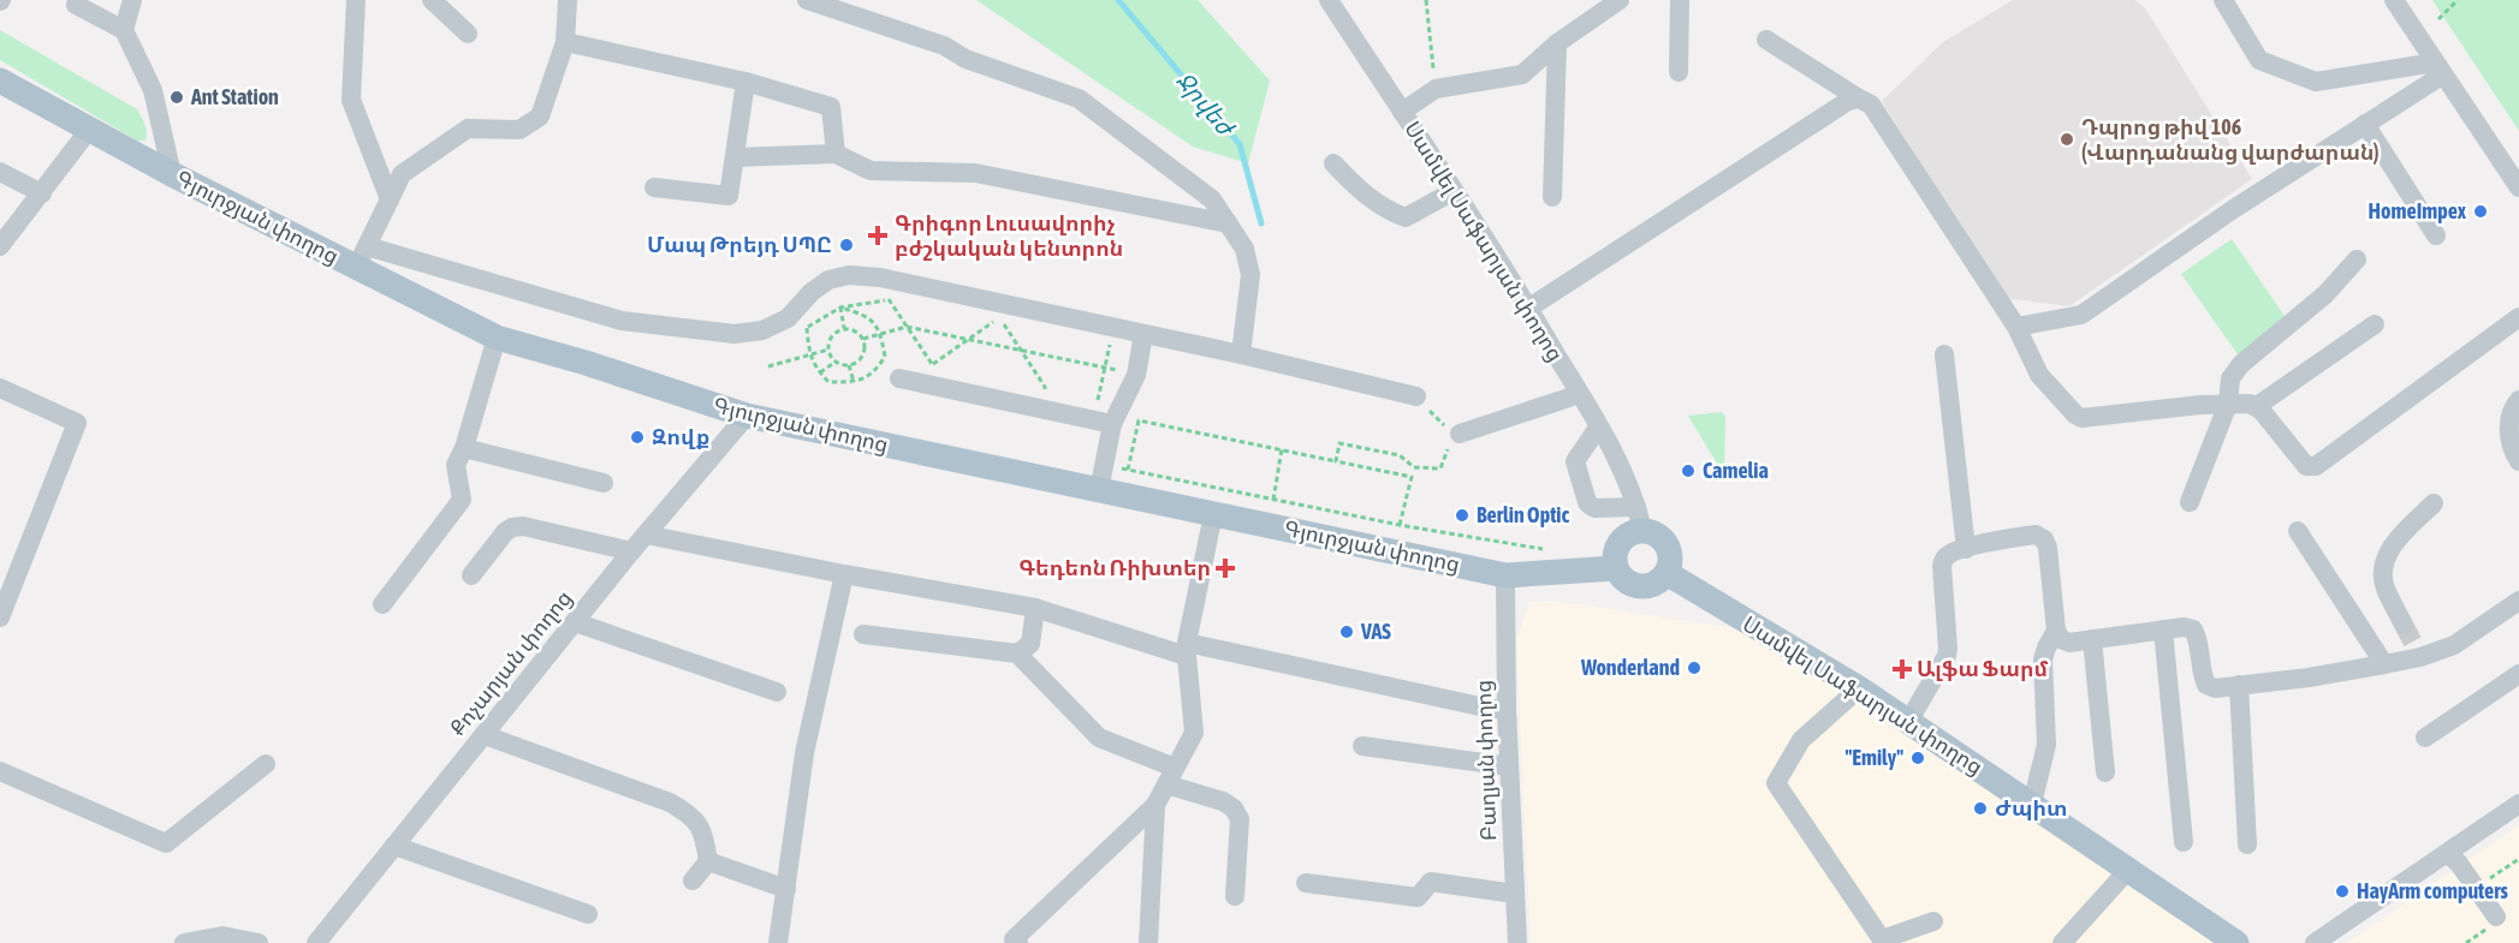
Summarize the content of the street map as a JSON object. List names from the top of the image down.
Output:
{
  "streets": {
    "main road": ["Գյուրջյան փողոց", "Սամվել Սաֆարյան փողոց"],
    "street": ["Քոչարյան փողոց", "Բաղյան փողոց"]
  },
  "crossings": [
    ["Գյուրջյան փողոց", "Սամվել Սաֆարյան փողոց"],
    ["Գյուրջյան փողոց", "Քոչարյան փողոց"],
    ["Գյուրջյան փողոց", "Բաղյան փողոց"]
  ],
  "water": ["Ջրվեժ"],
  "places": {
    "other": [
      "Ant Station",
      "Դպրոց թիվ 106 (Վարդանանց վարժարան)",
      "HomeImpex",
      "Մապ Թրեյդ ՍՊԸ",
      "Զովք",
      "Camelia",
      "Berlin Optic",
      "VAS",
      "Wonderland",
      "\"Emily\"",
      "Ժպիտ",
      "HayArm computers"
    ],
    "health": ["Գրիգոր Լուսավորիչ բժշկական կենտրոն", "Գեդեոն Ռիխտեր", "Ալֆա Ֆարմ"]
  }
}
